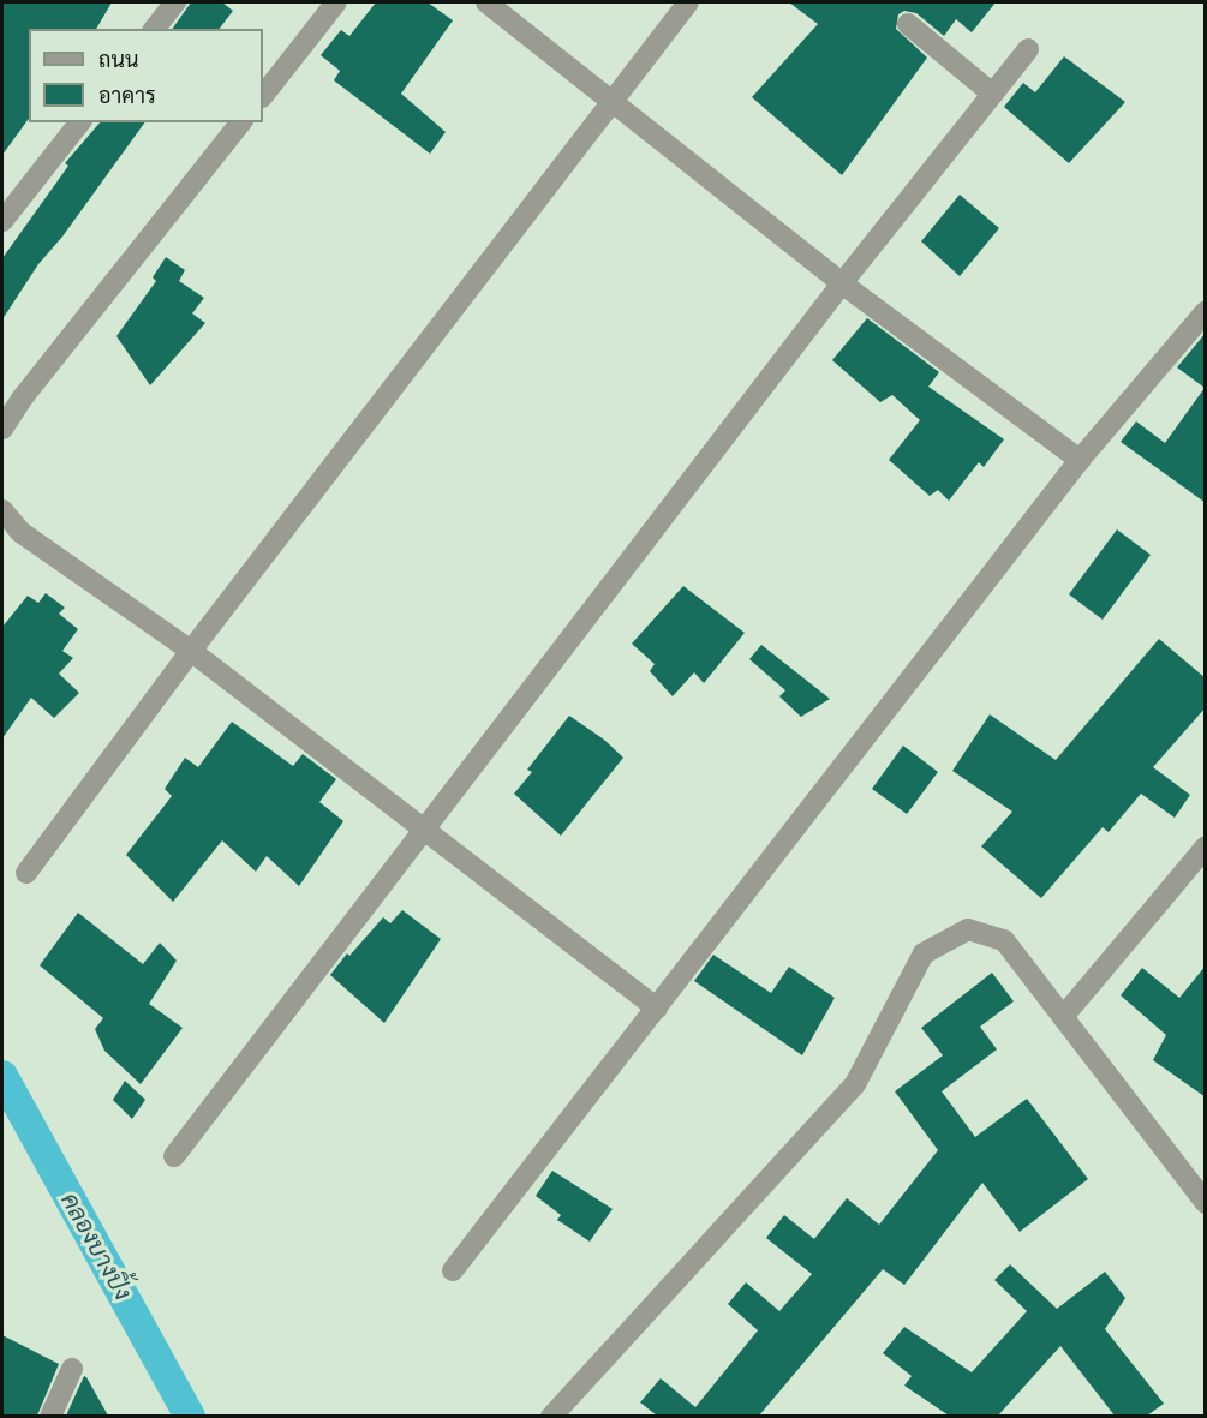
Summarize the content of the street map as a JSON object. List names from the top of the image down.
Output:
{
  "water": ["คลองบางปิ้ง"],
  "legend": ["ถนน", "อาคาร"]
}
